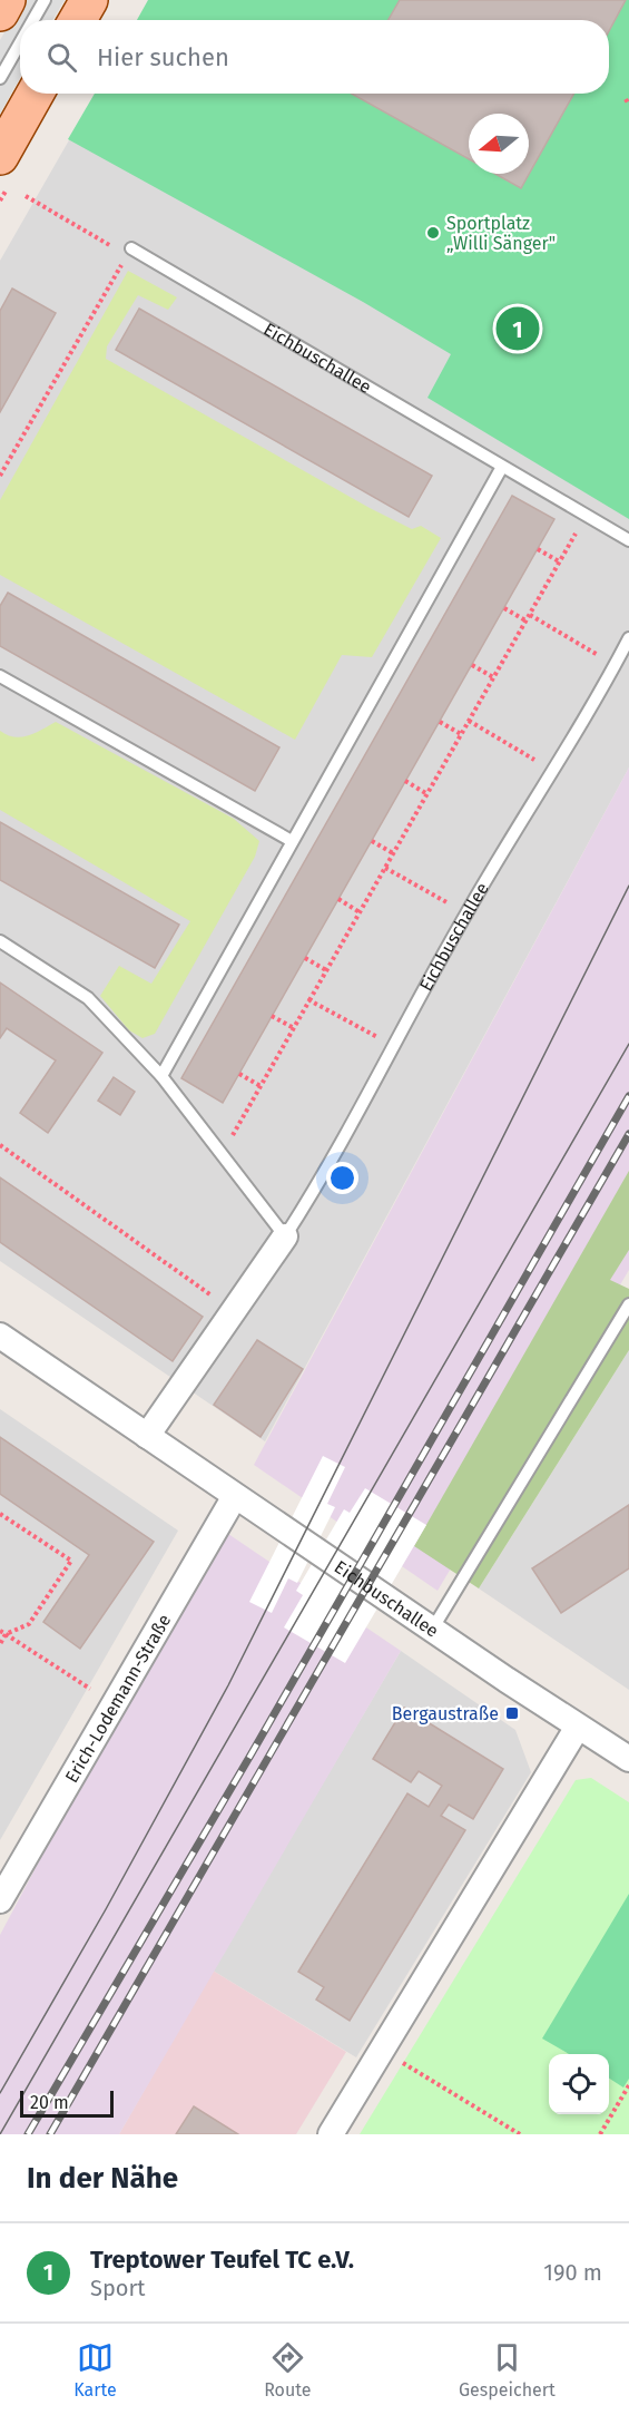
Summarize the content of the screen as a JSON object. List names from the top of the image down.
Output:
{
  "streets": {
    "street": ["Eichbuschallee", "Erich-Lodemann-Straße"]
  },
  "crossings": [
    ["Eichbuschallee", "Erich-Lodemann-Straße"]
  ],
  "places": {
    "other": ["Sportplatz „Willi Sänger\""],
    "transit": ["Bergaustraße"]
  },
  "scale_bar": "20 m",
  "north": "left",
  "page": {
    "search": "Hier suchen",
    "pins": "1",
    "scale": "20 m",
    "heading": "In der Nähe",
    "list": [
      {
        "mark": "1",
        "name": "Treptower Teufel TC e.V.",
        "note": "Sport",
        "value": "190 m"
      }
    ],
    "nav": ["Karte", "Route", "Gespeichert"]
  }
}
